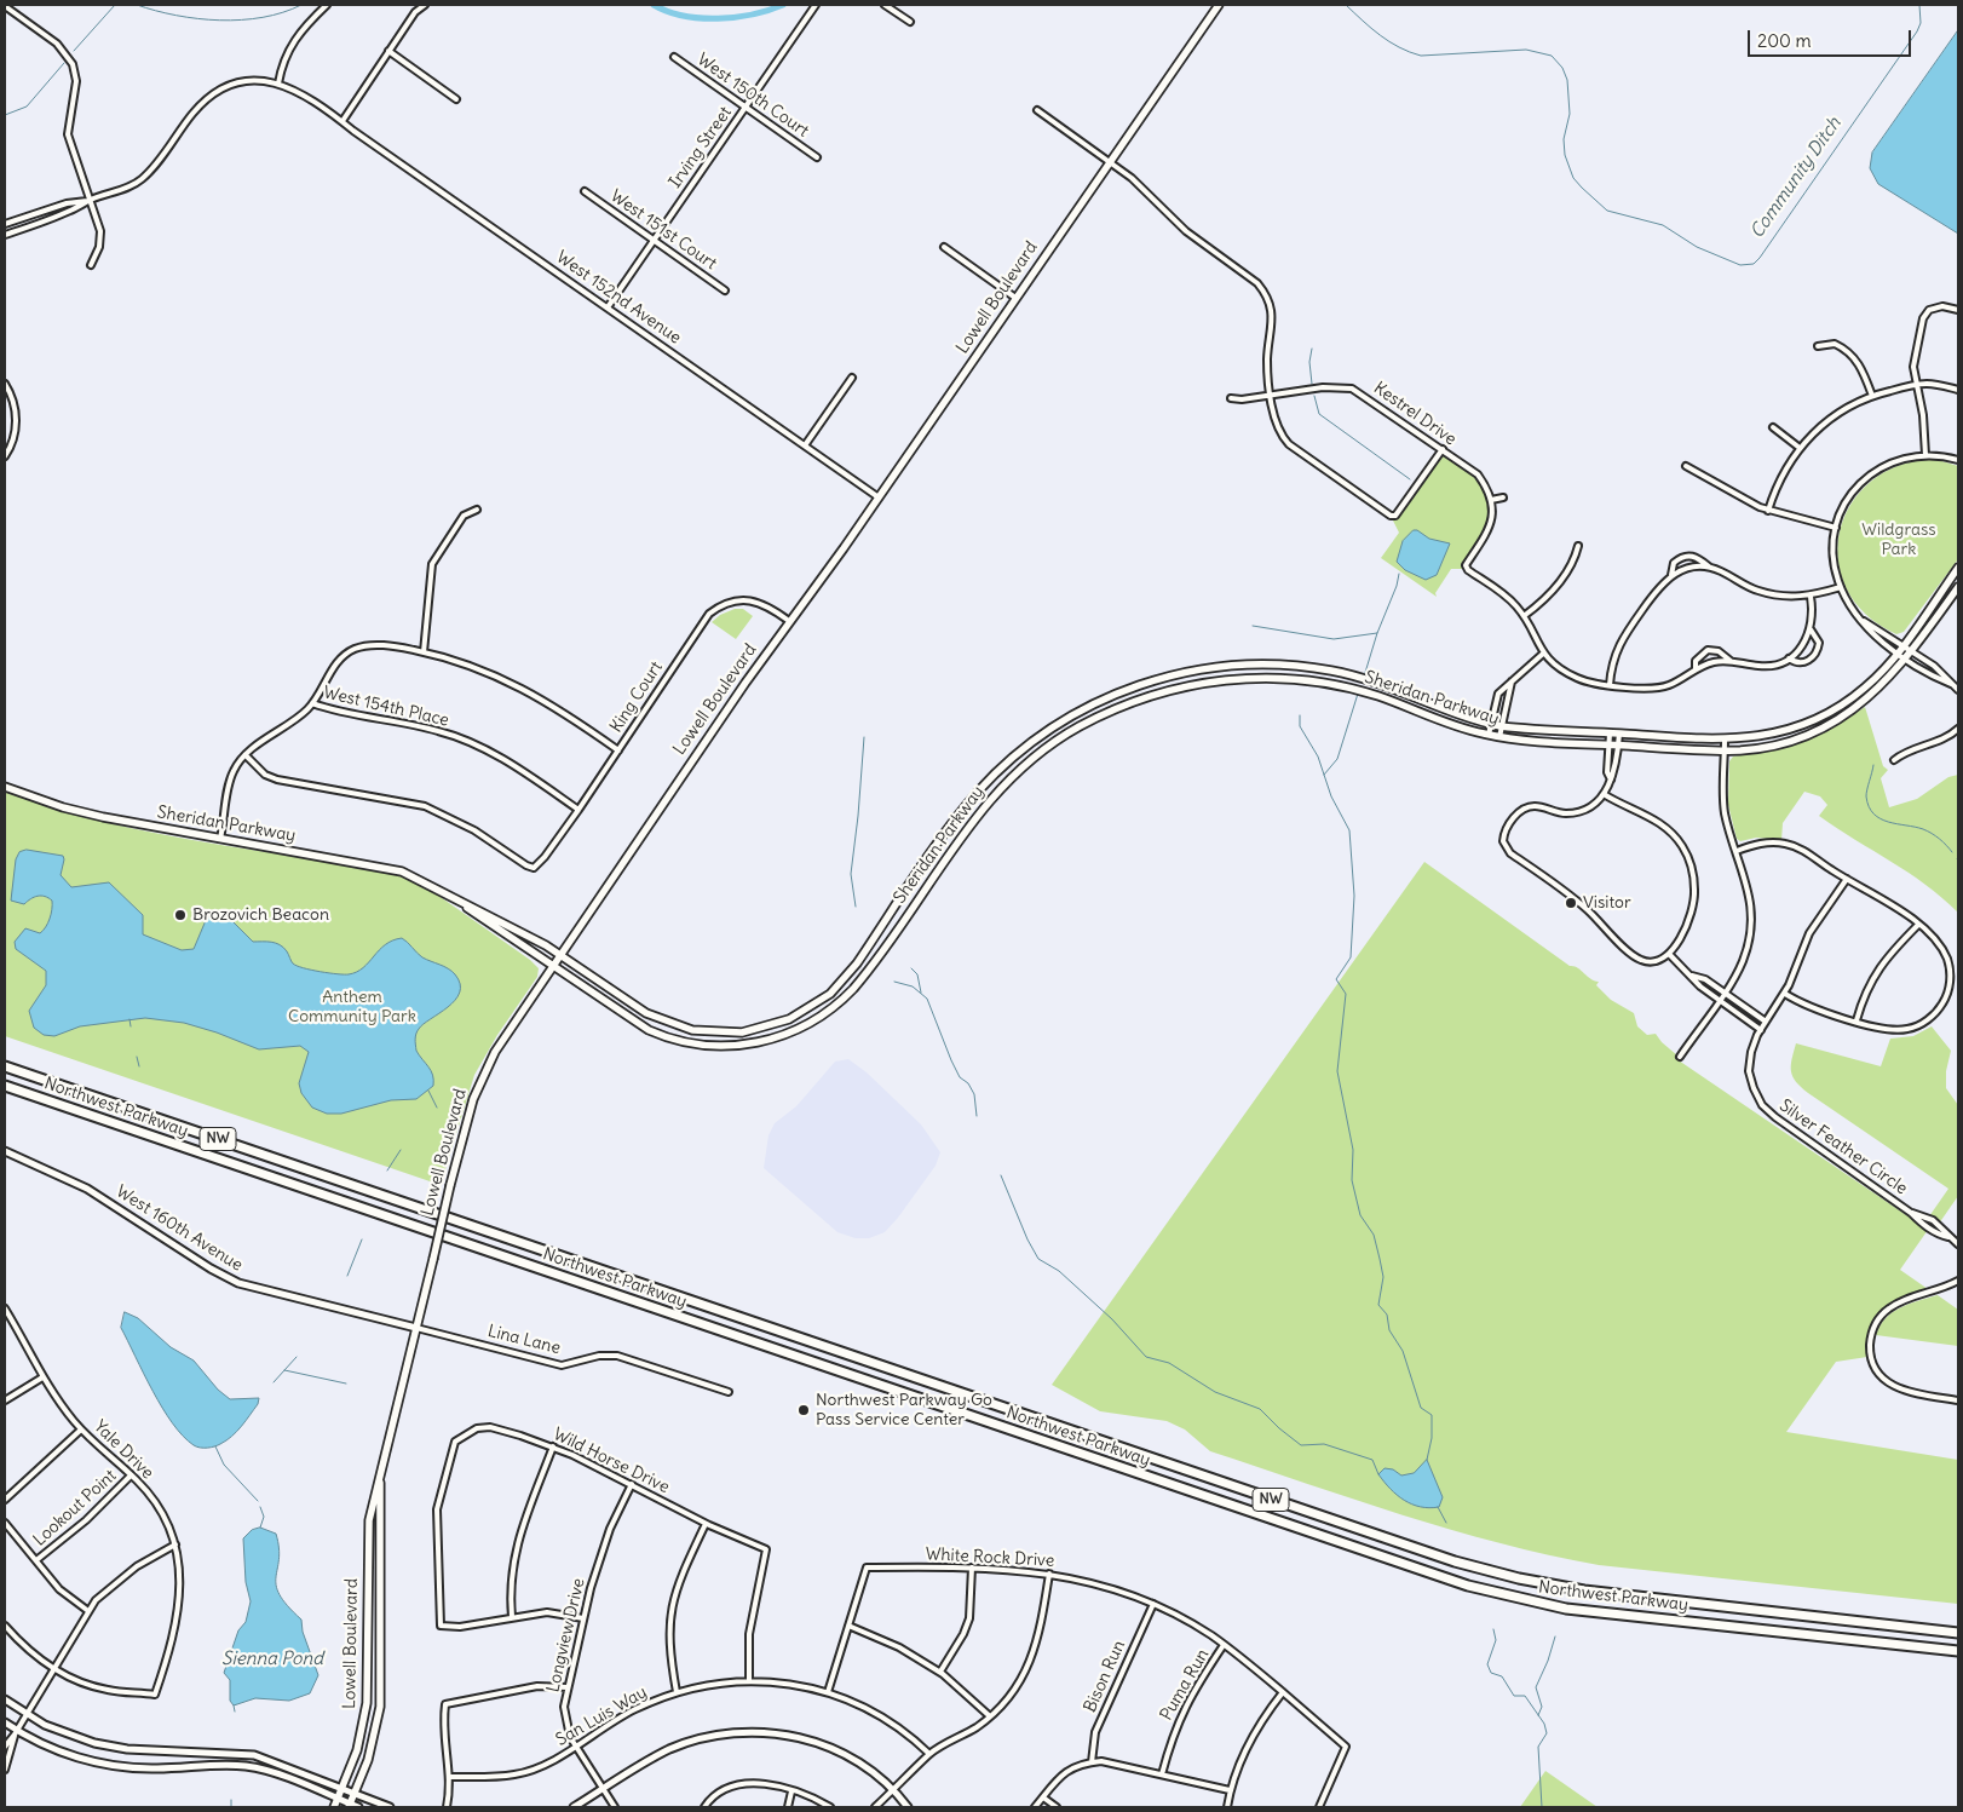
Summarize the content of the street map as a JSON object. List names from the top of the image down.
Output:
{
  "streets": {
    "highway": ["Northwest Parkway", "NW"],
    "main road": ["Lowell Boulevard", "Sheridan Parkway"],
    "street": [
      "West 150th Court",
      "Irving Street",
      "West 151st Court",
      "West 152nd Avenue",
      "Kestrel Drive",
      "King Court",
      "West 154th Place",
      "Silver Feather Circle",
      "West 160th Avenue",
      "Lina Lane",
      "Yale Drive",
      "Wild Horse Drive",
      "Lookout Point",
      "White Rock Drive",
      "Longview Drive",
      "Bison Run",
      "Puma Run",
      "San Luis Way"
    ]
  },
  "crossings": [
    ["West 150th Court", "Irving Street"],
    ["Irving Street", "West 151st Court"],
    ["Irving Street", "West 152nd Avenue"],
    ["West 152nd Avenue", "Lowell Boulevard"],
    ["Lowell Boulevard", "King Court"],
    ["Lowell Boulevard", "Sheridan Parkway"],
    ["Lowell Boulevard", "West 160th Avenue"],
    ["Lowell Boulevard", "Lina Lane"],
    ["King Court", "West 154th Place"],
    ["West 160th Avenue", "Lina Lane"],
    ["Yale Drive", "Lookout Point"],
    ["Wild Horse Drive", "Longview Drive"],
    ["Wild Horse Drive", "San Luis Way"],
    ["White Rock Drive", "Bison Run"],
    ["White Rock Drive", "Puma Run"],
    ["White Rock Drive", "San Luis Way"],
    ["Longview Drive", "San Luis Way"]
  ],
  "water": ["Community Ditch", "Sienna Pond"],
  "parks": ["Wildgrass Park", "Anthem Community Park"],
  "places": ["Visitor", "Brozovich Beacon", "Northwest Parkway Go Pass Service Center"],
  "scale_bar": "200 m"
}
